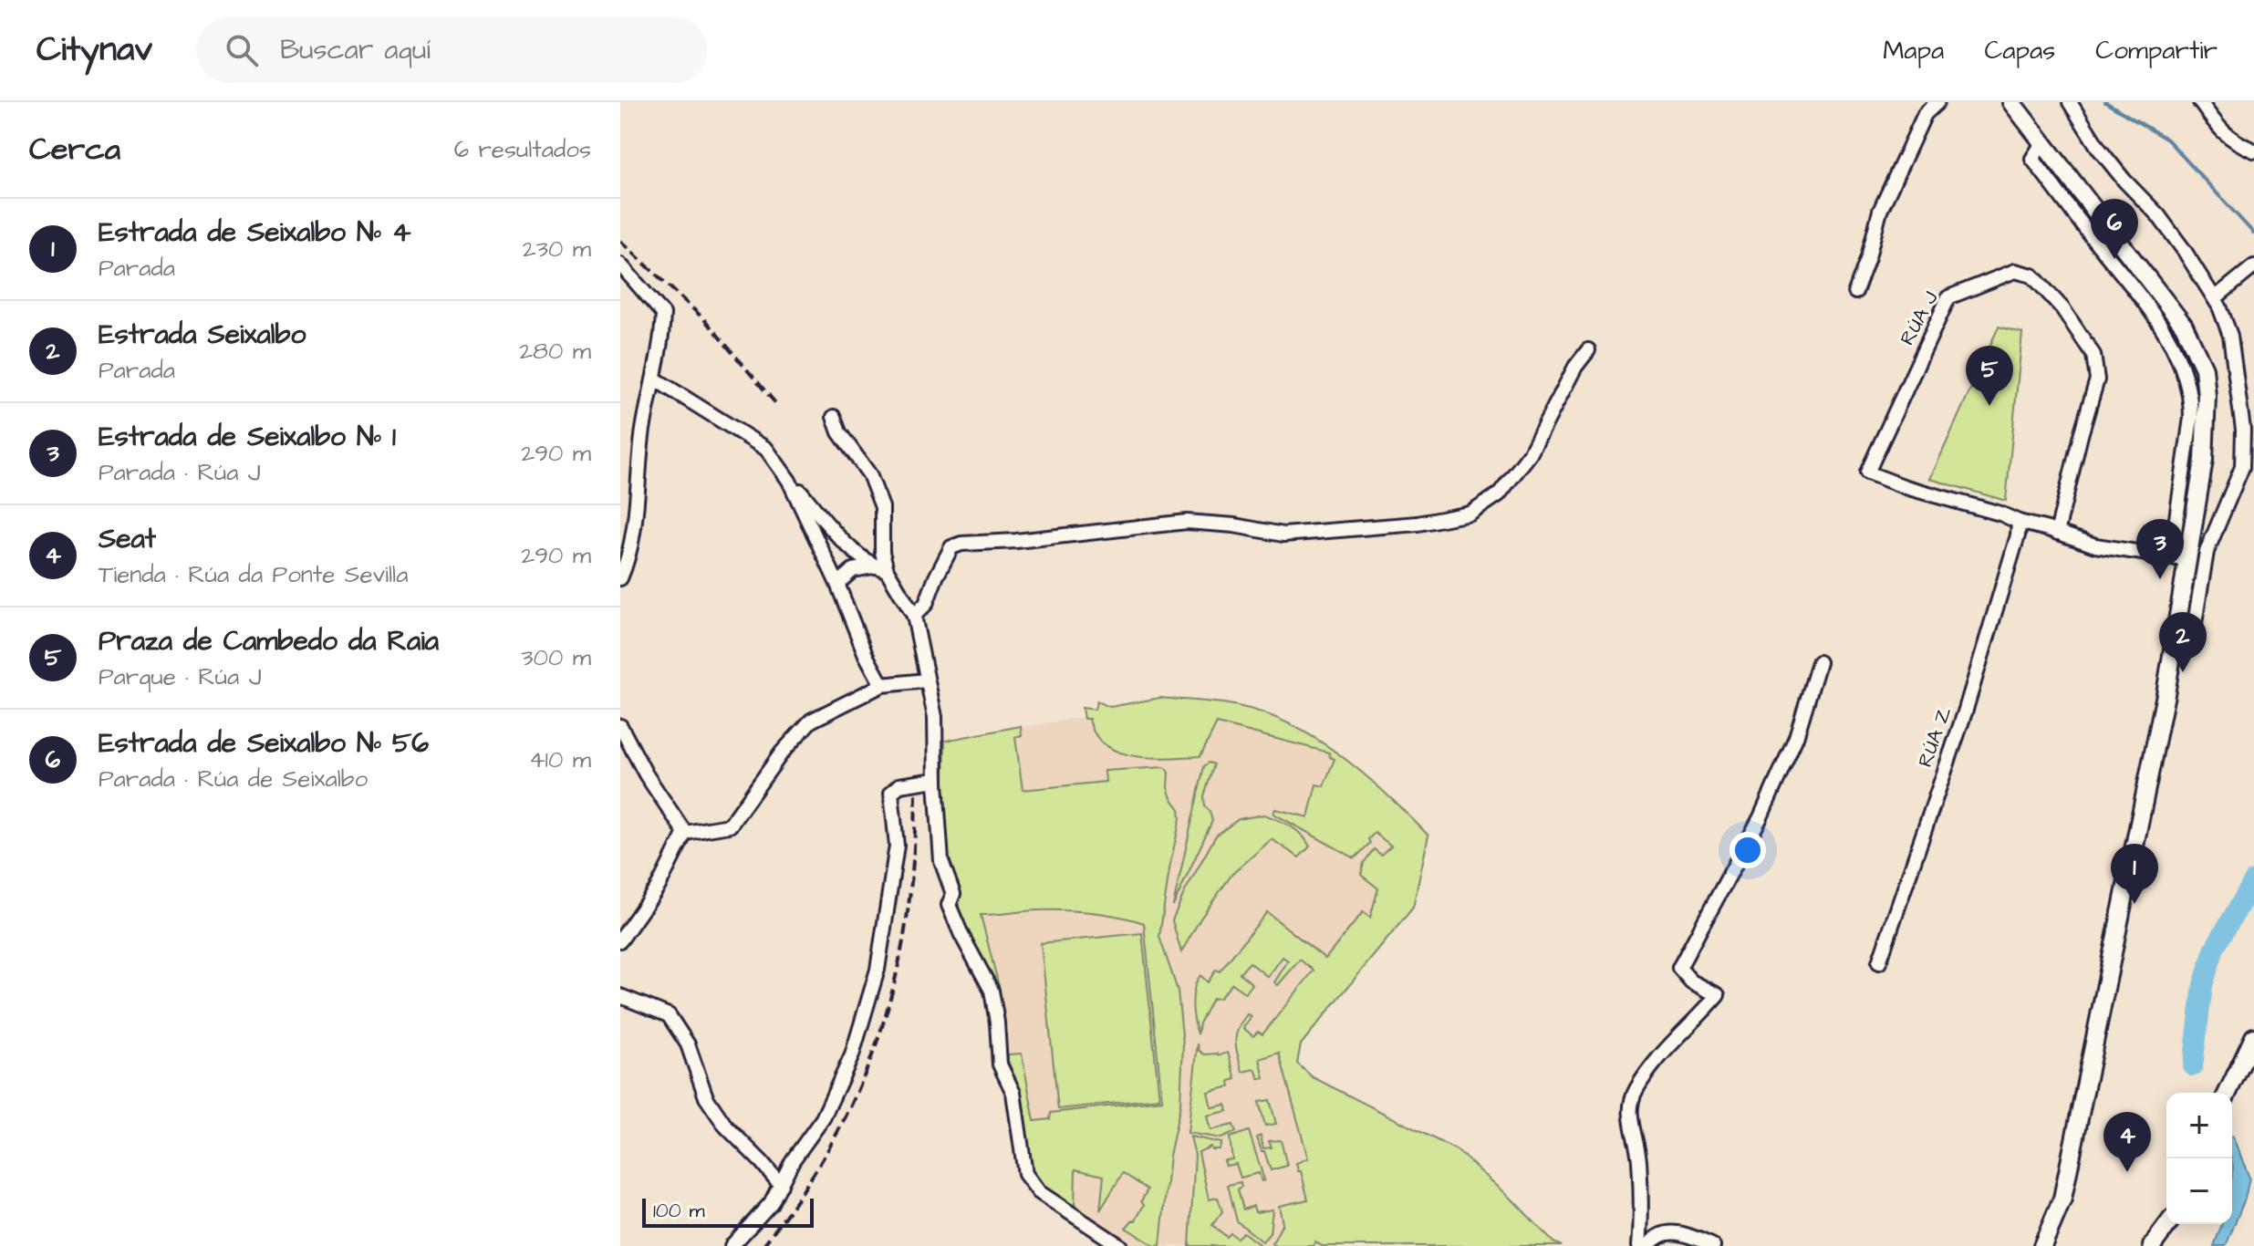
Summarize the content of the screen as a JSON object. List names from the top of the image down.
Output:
{
  "streets": {
    "street": ["RÚA J", "RÚA Z"]
  },
  "crossings": [
    ["RÚA J", "RÚA Z"]
  ],
  "scale_bar": "100 m",
  "page": {
    "header": "Citynav",
    "search": "Buscar aquí",
    "nav": ["Mapa", "Capas", "Compartir"],
    "heading": ["Cerca", "6 resultados"],
    "list": [
      {
        "mark": "1",
        "name": "Estrada de Seixalbo Nº 4",
        "note": "Parada",
        "value": "230 m"
      },
      {
        "mark": "2",
        "name": "Estrada Seixalbo",
        "note": "Parada",
        "value": "280 m"
      },
      {
        "mark": "3",
        "name": "Estrada de Seixalbo Nº 1",
        "note": "Parada · Rúa J",
        "value": "290 m"
      },
      {
        "mark": "4",
        "name": "Seat",
        "note": "Tienda · Rúa da Ponte Sevilla",
        "value": "290 m"
      },
      {
        "mark": "5",
        "name": "Praza de Cambedo da Raia",
        "note": "Parque · Rúa J",
        "value": "300 m"
      },
      {
        "mark": "6",
        "name": "Estrada de Seixalbo Nº 56",
        "note": "Parada · Rúa de Seixalbo",
        "value": "410 m"
      }
    ],
    "pins": [
      "6",
      "5",
      "3",
      "2",
      "1",
      "4"
    ],
    "map_buttons": ["+", "−"],
    "scale": "100 m"
  }
}
